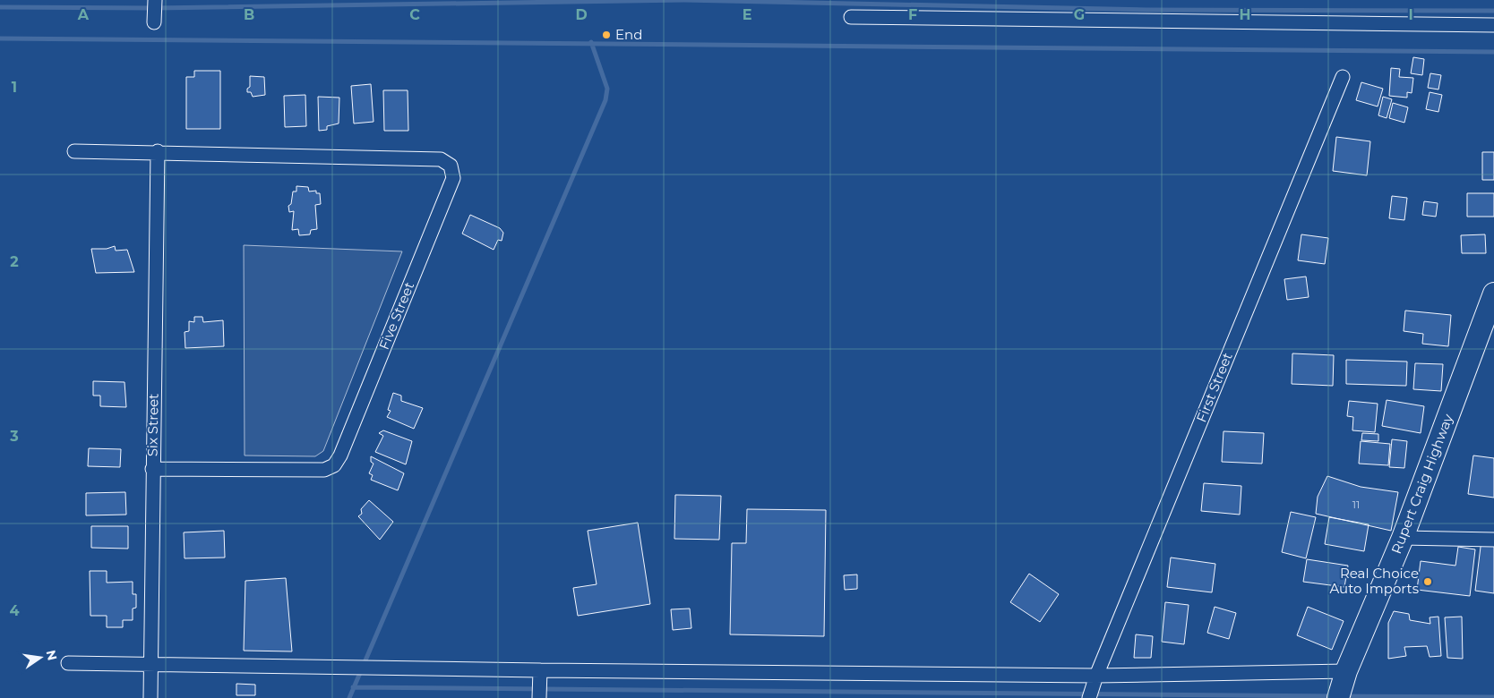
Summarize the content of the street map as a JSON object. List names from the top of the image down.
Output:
{
  "streets": {
    "main road": ["Rupert Craig Highway"],
    "street": ["Five Street", "First Street", "Six Street"]
  },
  "crossings": [
    ["Five Street", "Six Street"]
  ],
  "places": ["End", "Real Choice Auto Imports"],
  "house_numbers": ["11"],
  "north": "right",
  "grid": {
    "columns": [
      "A",
      "B",
      "C",
      "D",
      "E",
      "F",
      "G",
      "H",
      "I"
    ],
    "rows": [
      "1",
      "2",
      "3",
      "4"
    ]
  }
}
